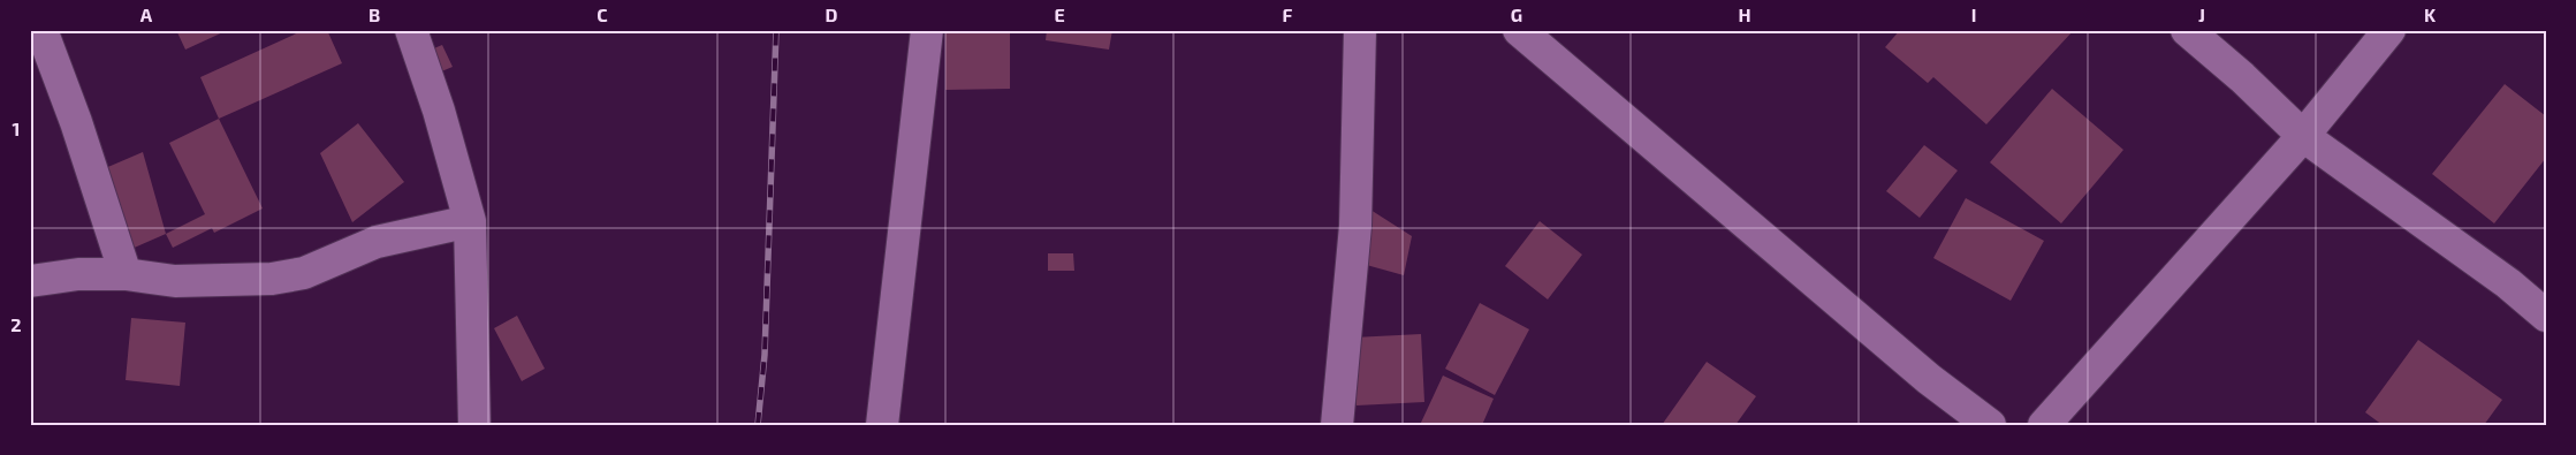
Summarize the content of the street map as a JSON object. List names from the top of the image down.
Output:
{
  "grid": {
    "columns": [
      "A",
      "B",
      "C",
      "D",
      "E",
      "F",
      "G",
      "H",
      "I",
      "J",
      "K"
    ],
    "rows": ["1", "2"]
  }
}
